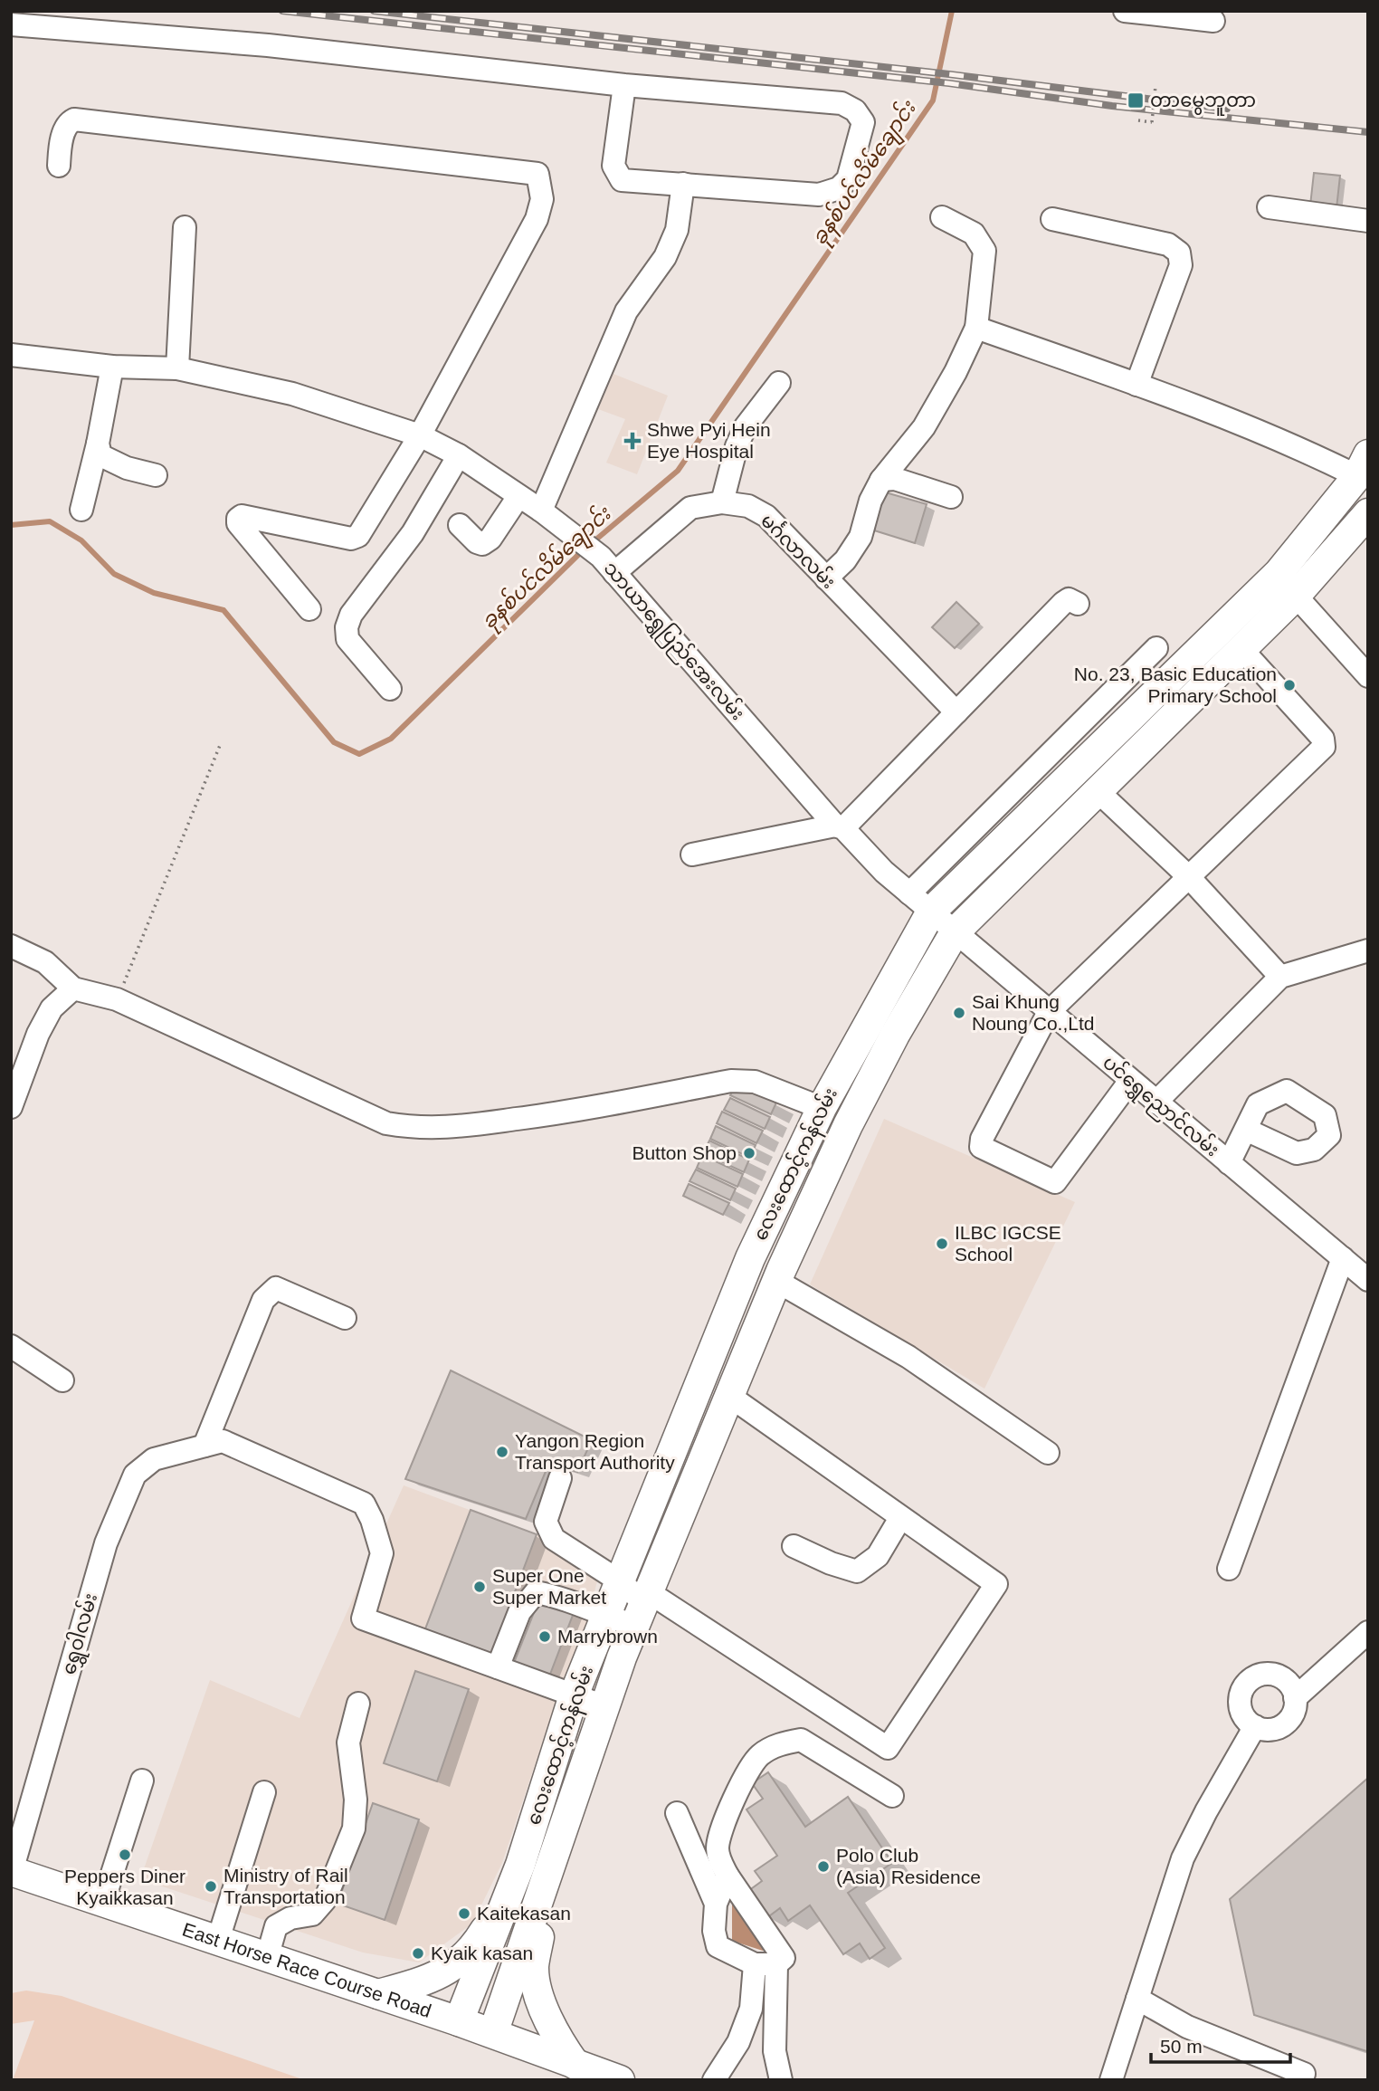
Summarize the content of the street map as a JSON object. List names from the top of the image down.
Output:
{
  "streets": {
    "main road": ["လေးထောင့်ကန်လမ်း", "East Horse Race Course Road"],
    "street": [
      "မင်္ဂလာလမ်း",
      "သာယာရွှေပြည်အေးလမ်း",
      "ပင်ရွှေညောင်လမ်း",
      "ရွှေဝါလမ်း"
    ]
  },
  "crossings": [
    ["မင်္ဂလာလမ်း", "သာယာရွှေပြည်အေးလမ်း"],
    ["သာယာရွှေပြည်အေးလမ်း", "ပင်ရွှေညောင်လမ်း"],
    ["သာယာရွှေပြည်အေးလမ်း", "လေးထောင့်ကန်လမ်း"],
    ["ပင်ရွှေညောင်လမ်း", "လေးထောင့်ကန်လမ်း"],
    ["လေးထောင့်ကန်လမ်း", "East Horse Race Course Road"],
    ["ရွှေဝါလမ်း", "East Horse Race Course Road"]
  ],
  "water": ["ခုနစ်ပင်လိမ်ချောင်း"],
  "places": {
    "transit": ["တာမွေဘူတာ"],
    "health": ["Shwe Pyi Hein Eye Hospital"],
    "other": [
      "No. 23, Basic Education Primary School",
      "Sai Khung Noung Co.,Ltd",
      "Button Shop",
      "ILBC IGCSE School",
      "Yangon Region Transport Authority",
      "Super One Super Market",
      "Marrybrown",
      "Peppers Diner Kyaikkasan",
      "Polo Club (Asia) Residence",
      "Ministry of Rail Transportation",
      "Kaitekasan",
      "Kyaik kasan"
    ]
  },
  "scale_bar": "50 m"
}
